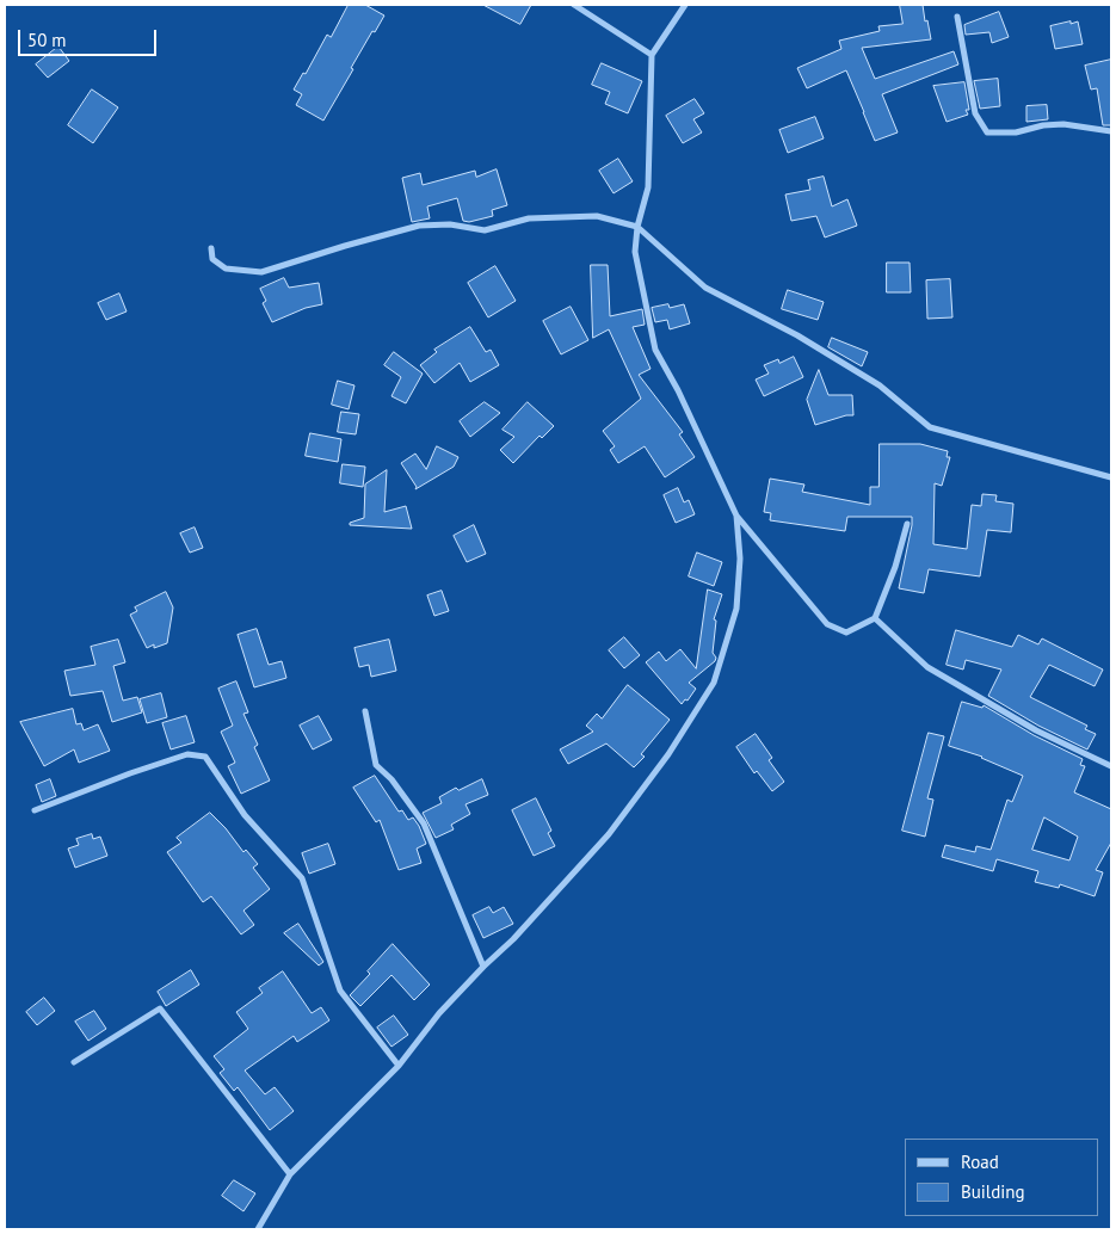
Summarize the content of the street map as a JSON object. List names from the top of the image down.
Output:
{
  "legend": ["Road", "Building"],
  "scale_bar": "50 m"
}
